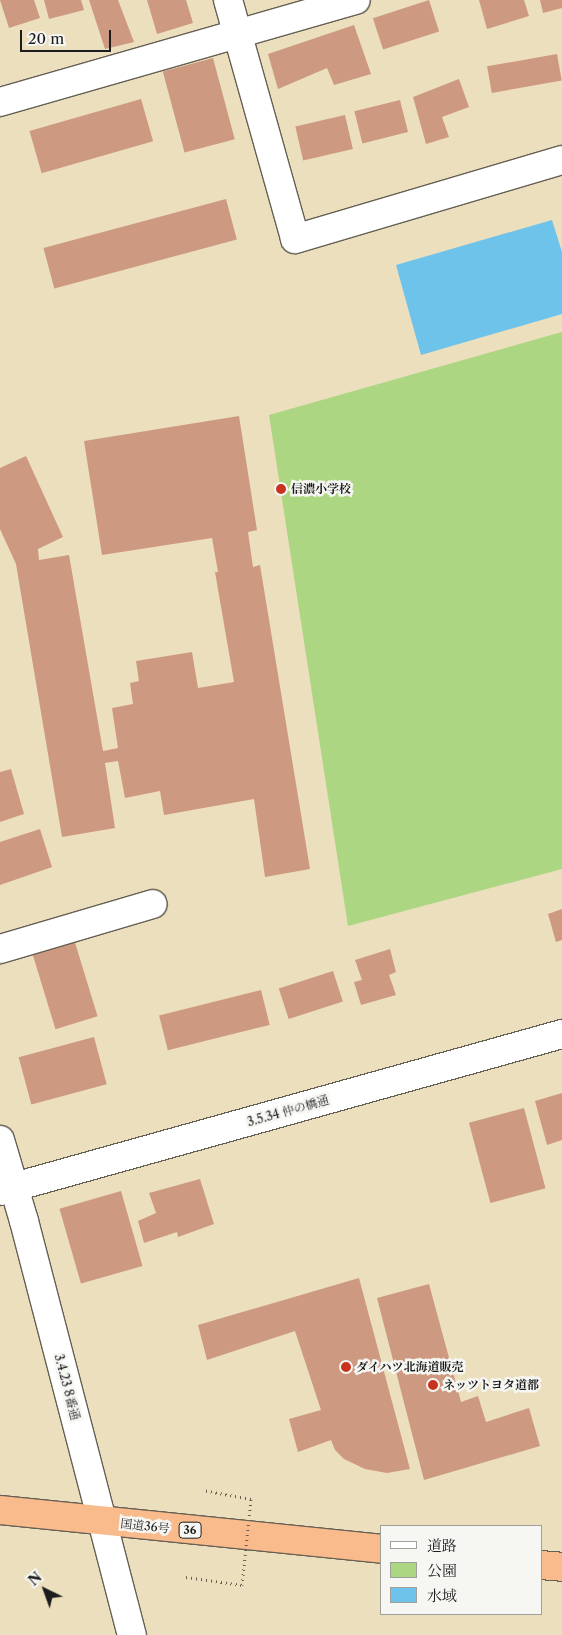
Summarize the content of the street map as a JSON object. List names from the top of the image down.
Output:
{
  "streets": {
    "highway": ["国道36号", "36"],
    "street": ["3.5.34 仲の橋通", "3.4.23 8番通"]
  },
  "crossings": [
    ["3.5.34 仲の橋通", "3.4.23 8番通"],
    ["3.4.23 8番通", "国道36号"]
  ],
  "places": ["信濃小学校", "ダイハツ北海道販売", "ネッツトヨタ道都"],
  "legend": ["道路", "公園", "水域"],
  "scale_bar": "20 m",
  "north": "top left"
}
